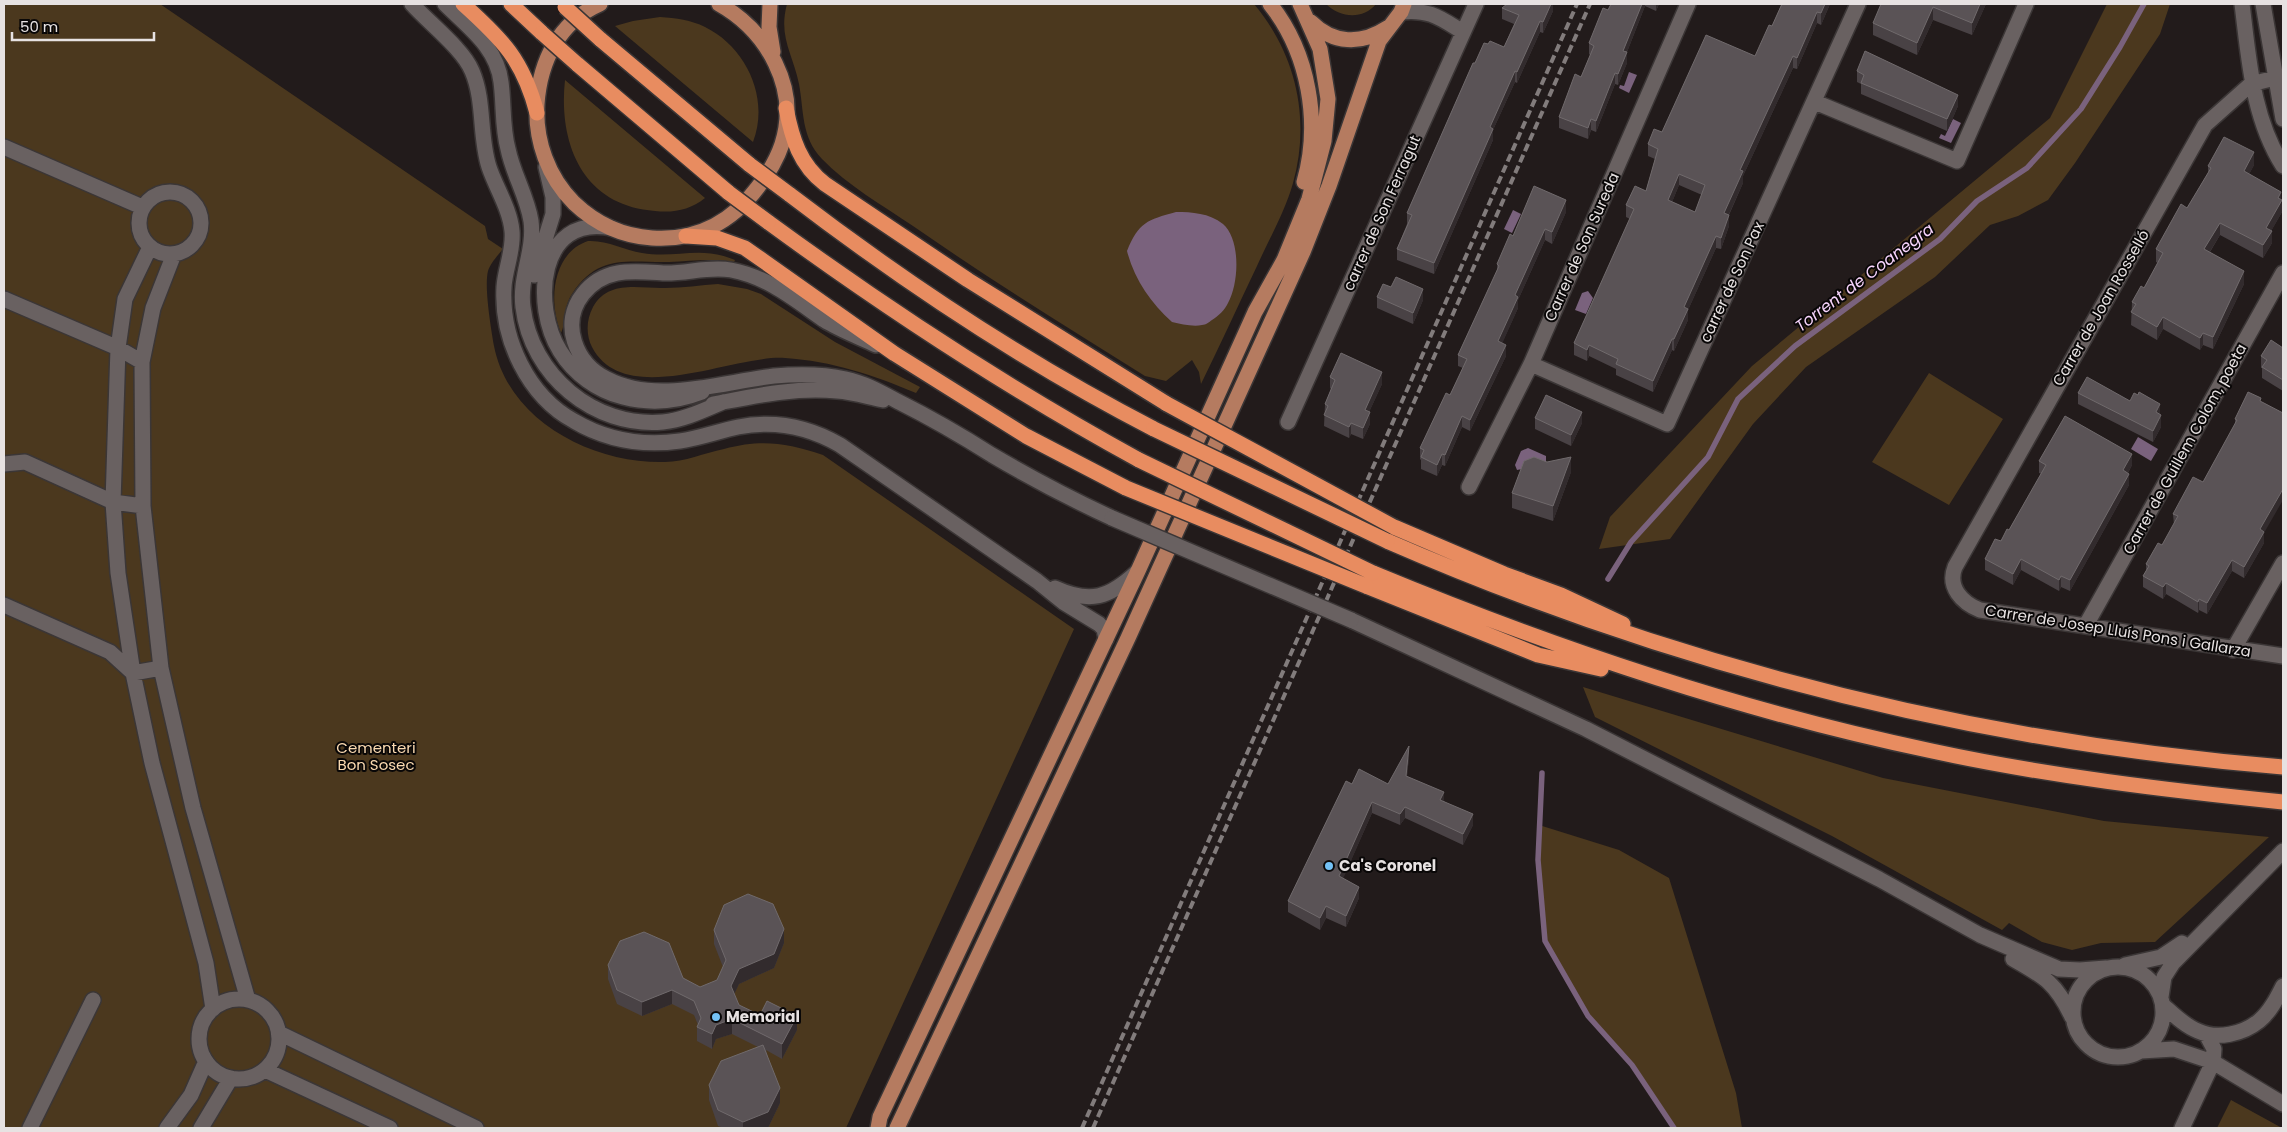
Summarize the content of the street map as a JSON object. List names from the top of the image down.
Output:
{
  "streets": {
    "street": [
      "carrer de Son Ferragut",
      "Carrer de Son Sureda",
      "carrer de Son Pax",
      "Carrer de Joan Rosselló",
      "Carrer de Guillem Colom, poeta",
      "Carrer de Josep Lluís Pons i Gallarza"
    ]
  },
  "crossings": [
    ["Carrer de Son Sureda", "carrer de Son Pax"],
    ["Carrer de Joan Rosselló", "Carrer de Josep Lluís Pons i Gallarza"],
    ["Carrer de Guillem Colom, poeta", "Carrer de Josep Lluís Pons i Gallarza"]
  ],
  "water": ["Torrent de Coanegra"],
  "parks": ["Cementeri Bon Sosec"],
  "places": ["Ca's Coronel", "Memorial"],
  "scale_bar": "50 m"
}
